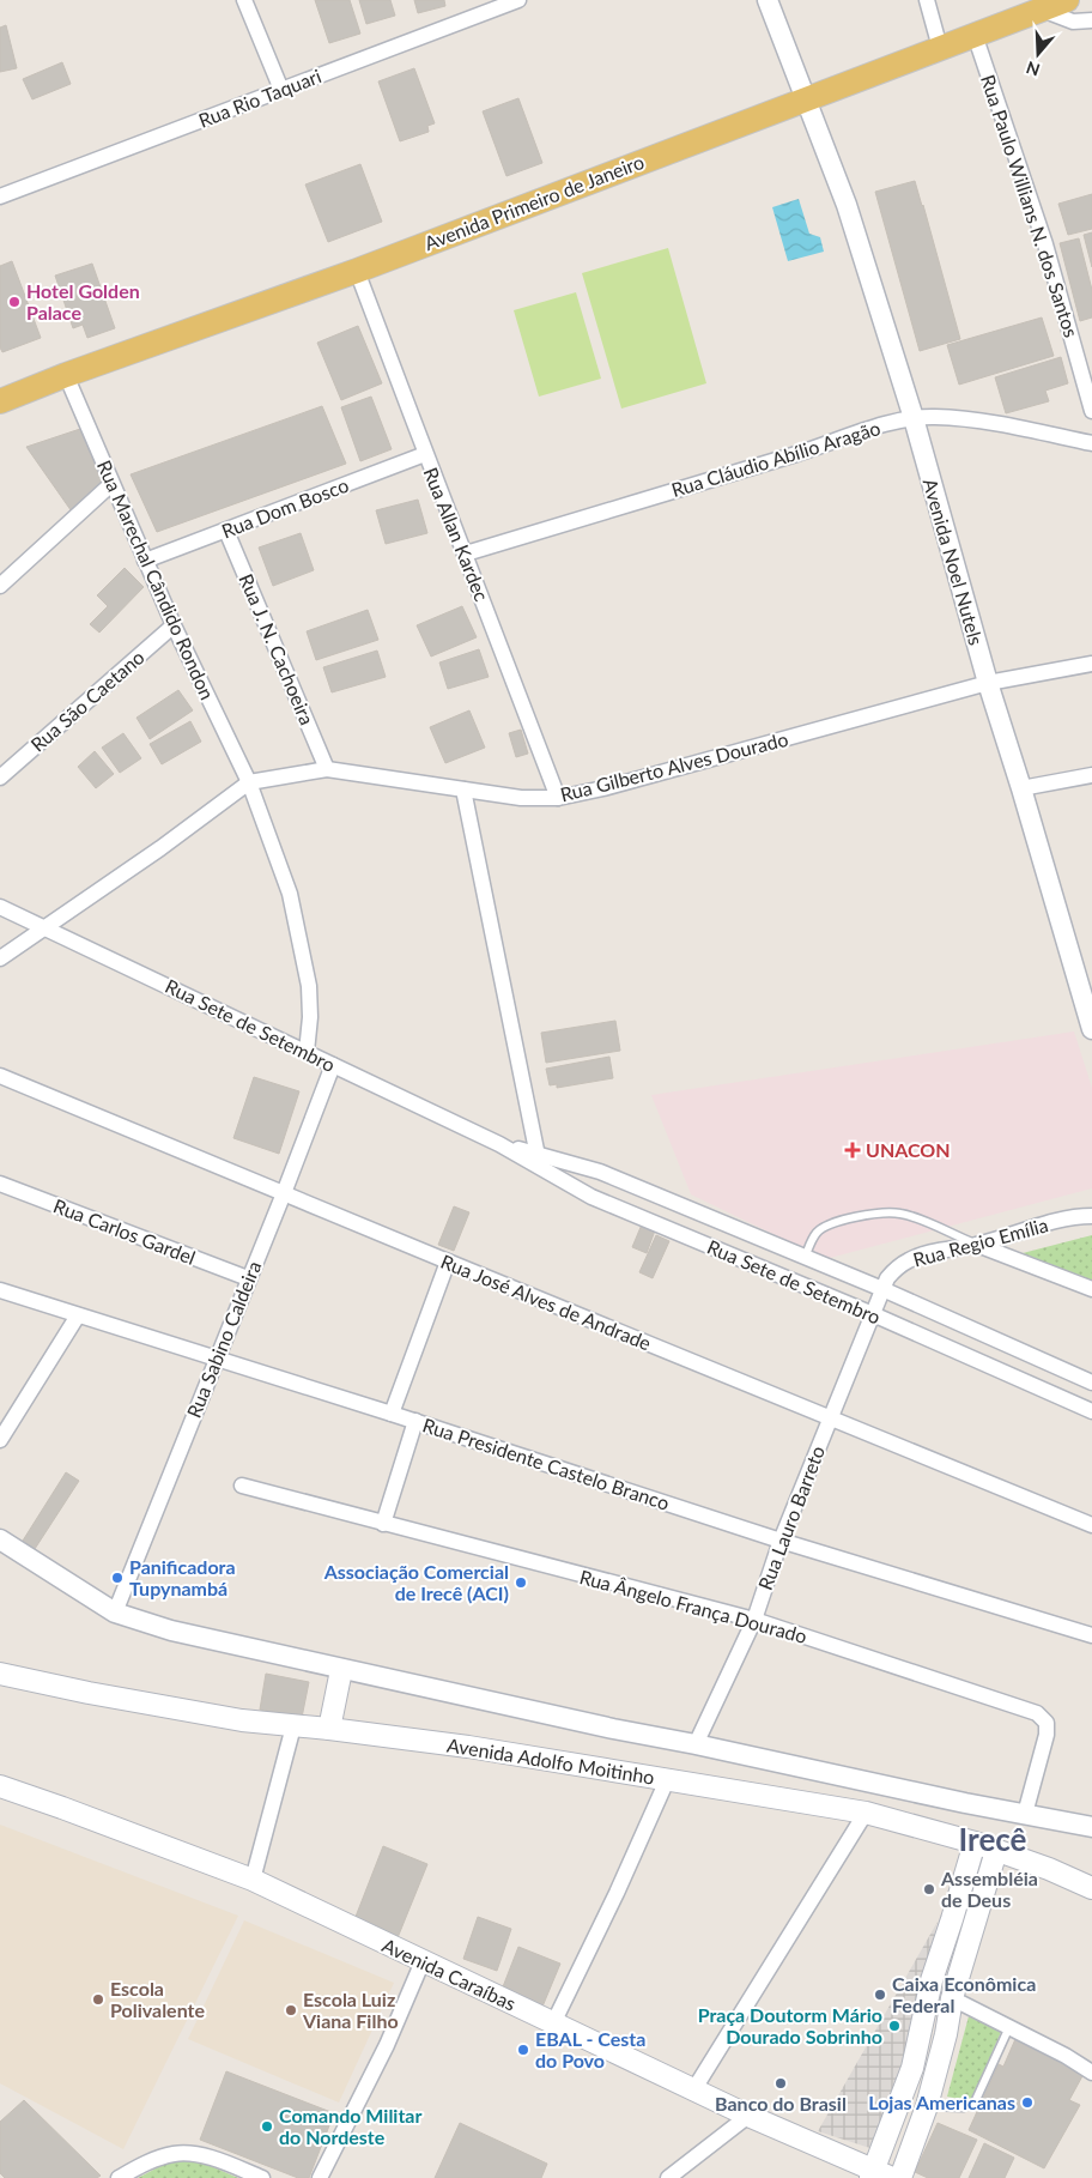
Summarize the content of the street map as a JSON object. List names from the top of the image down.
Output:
{
  "streets": {
    "main road": ["Avenida Primeiro de Janeiro", "Avenida Adolfo Moitinho", "Avenida Caraíbas"],
    "street": [
      "Rua Rio Taquari",
      "Rua Paulo Willians N. dos Santos",
      "Rua Cláudio Abílio Aragão",
      "Rua Dom Bosco",
      "Rua Allan Kardec",
      "Avenida Noel Nutels",
      "Rua Marechal Cândido Rondon",
      "Rua J. N. Cachoeira",
      "Rua São Caetano",
      "Rua Gilberto Alves Dourado",
      "Rua Sete de Setembro",
      "Rua Carlos Gardel",
      "Rua Regio Emília",
      "Rua José Alves de Andrade",
      "Rua Sabino Caldeira",
      "Rua Presidente Castelo Branco",
      "Rua Lauro Barreto",
      "Rua Ângelo França Dourado"
    ]
  },
  "crossings": [
    ["Avenida Primeiro de Janeiro", "Rua Paulo Willians N. dos Santos"],
    ["Avenida Primeiro de Janeiro", "Rua Allan Kardec"],
    ["Avenida Primeiro de Janeiro", "Avenida Noel Nutels"],
    ["Avenida Primeiro de Janeiro", "Rua Marechal Cândido Rondon"],
    ["Rua Cláudio Abílio Aragão", "Rua Allan Kardec"],
    ["Rua Cláudio Abílio Aragão", "Avenida Noel Nutels"],
    ["Rua Dom Bosco", "Rua Allan Kardec"],
    ["Rua Dom Bosco", "Rua Marechal Cândido Rondon"],
    ["Rua Dom Bosco", "Rua J. N. Cachoeira"],
    ["Rua Allan Kardec", "Rua Gilberto Alves Dourado"],
    ["Avenida Noel Nutels", "Rua Gilberto Alves Dourado"],
    ["Rua Marechal Cândido Rondon", "Rua São Caetano"],
    ["Rua Marechal Cândido Rondon", "Rua Gilberto Alves Dourado"],
    ["Rua Marechal Cândido Rondon", "Rua Sete de Setembro"],
    ["Rua J. N. Cachoeira", "Rua Gilberto Alves Dourado"],
    ["Rua Gilberto Alves Dourado", "Rua Sete de Setembro"],
    ["Rua Sete de Setembro", "Rua Regio Emília"],
    ["Rua Sete de Setembro", "Rua Sabino Caldeira"],
    ["Rua Sete de Setembro", "Rua Lauro Barreto"],
    ["Rua Carlos Gardel", "Rua Sabino Caldeira"],
    ["Rua Regio Emília", "Rua Lauro Barreto"],
    ["Rua José Alves de Andrade", "Rua Sabino Caldeira"],
    ["Rua José Alves de Andrade", "Rua Lauro Barreto"],
    ["Rua Sabino Caldeira", "Rua Presidente Castelo Branco"],
    ["Rua Sabino Caldeira", "Avenida Adolfo Moitinho"],
    ["Rua Presidente Castelo Branco", "Rua Lauro Barreto"],
    ["Rua Lauro Barreto", "Rua Ângelo França Dourado"],
    ["Rua Lauro Barreto", "Avenida Adolfo Moitinho"],
    ["Rua Ângelo França Dourado", "Avenida Adolfo Moitinho"]
  ],
  "districts": ["Irecê"],
  "places": {
    "other": [
      "Hotel Golden Palace",
      "Panificadora Tupynambá",
      "Associação Comercial de Irecê (ACI)",
      "Assembléia de Deus",
      "Caixa Econômica Federal",
      "Escola Polivalente",
      "Escola Luiz Viana Filho",
      "Praça Doutorm Mário Dourado Sobrinho",
      "EBAL - Cesta do Povo",
      "Banco do Brasil",
      "Lojas Americanas",
      "Comando Militar do Nordeste"
    ],
    "health": ["UNACON"]
  },
  "north": "bottom"
}
